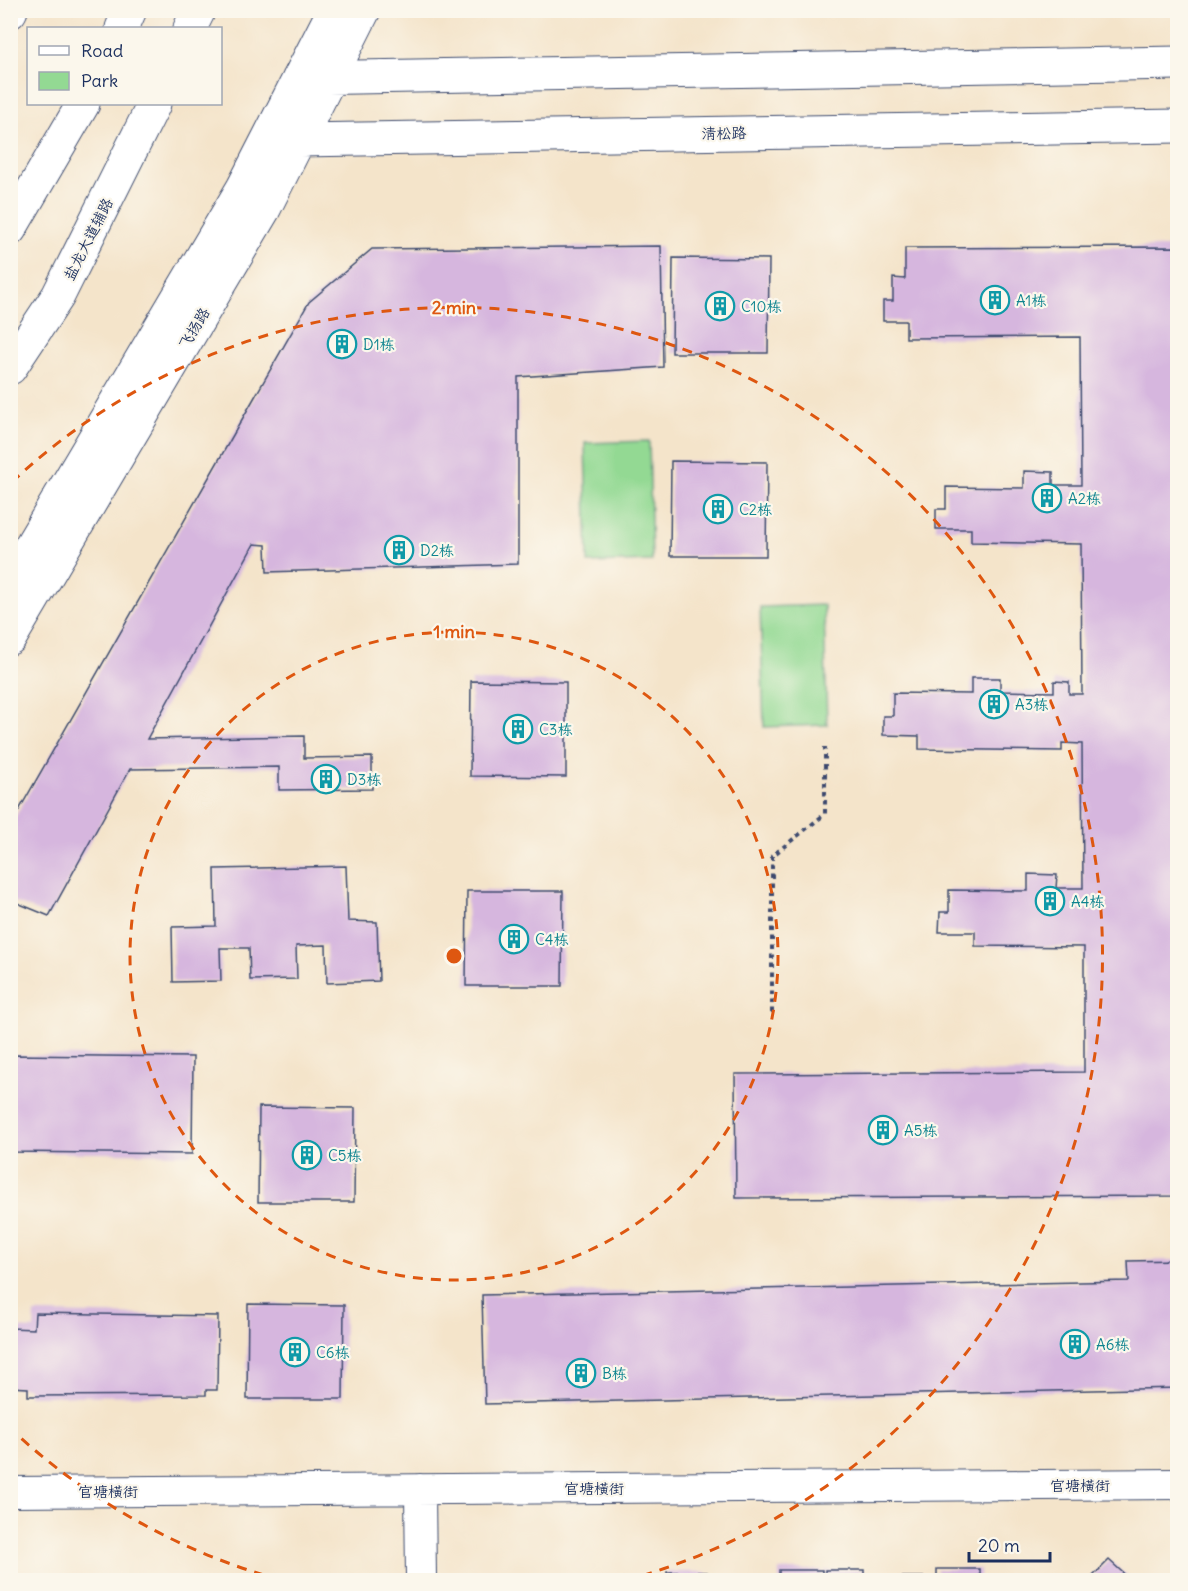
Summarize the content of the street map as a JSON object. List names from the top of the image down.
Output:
{
  "streets": {
    "main road": ["清松路", "盐龙大道辅路", "飞扬路"],
    "street": ["官塘横街"]
  },
  "crossings": [
    ["清松路", "飞扬路"]
  ],
  "places": {
    "building": [
      "A1栋",
      "C10栋",
      "D1栋",
      "A2栋",
      "C2栋",
      "D2栋",
      "A3栋",
      "C3栋",
      "D3栋",
      "A4栋",
      "C4栋",
      "A5栋",
      "C5栋",
      "A6栋",
      "C6栋",
      "B栋"
    ]
  },
  "legend": ["Road", "Park"],
  "scale_bar": "20 m",
  "rings": ["2 min", "1 min"]
}
